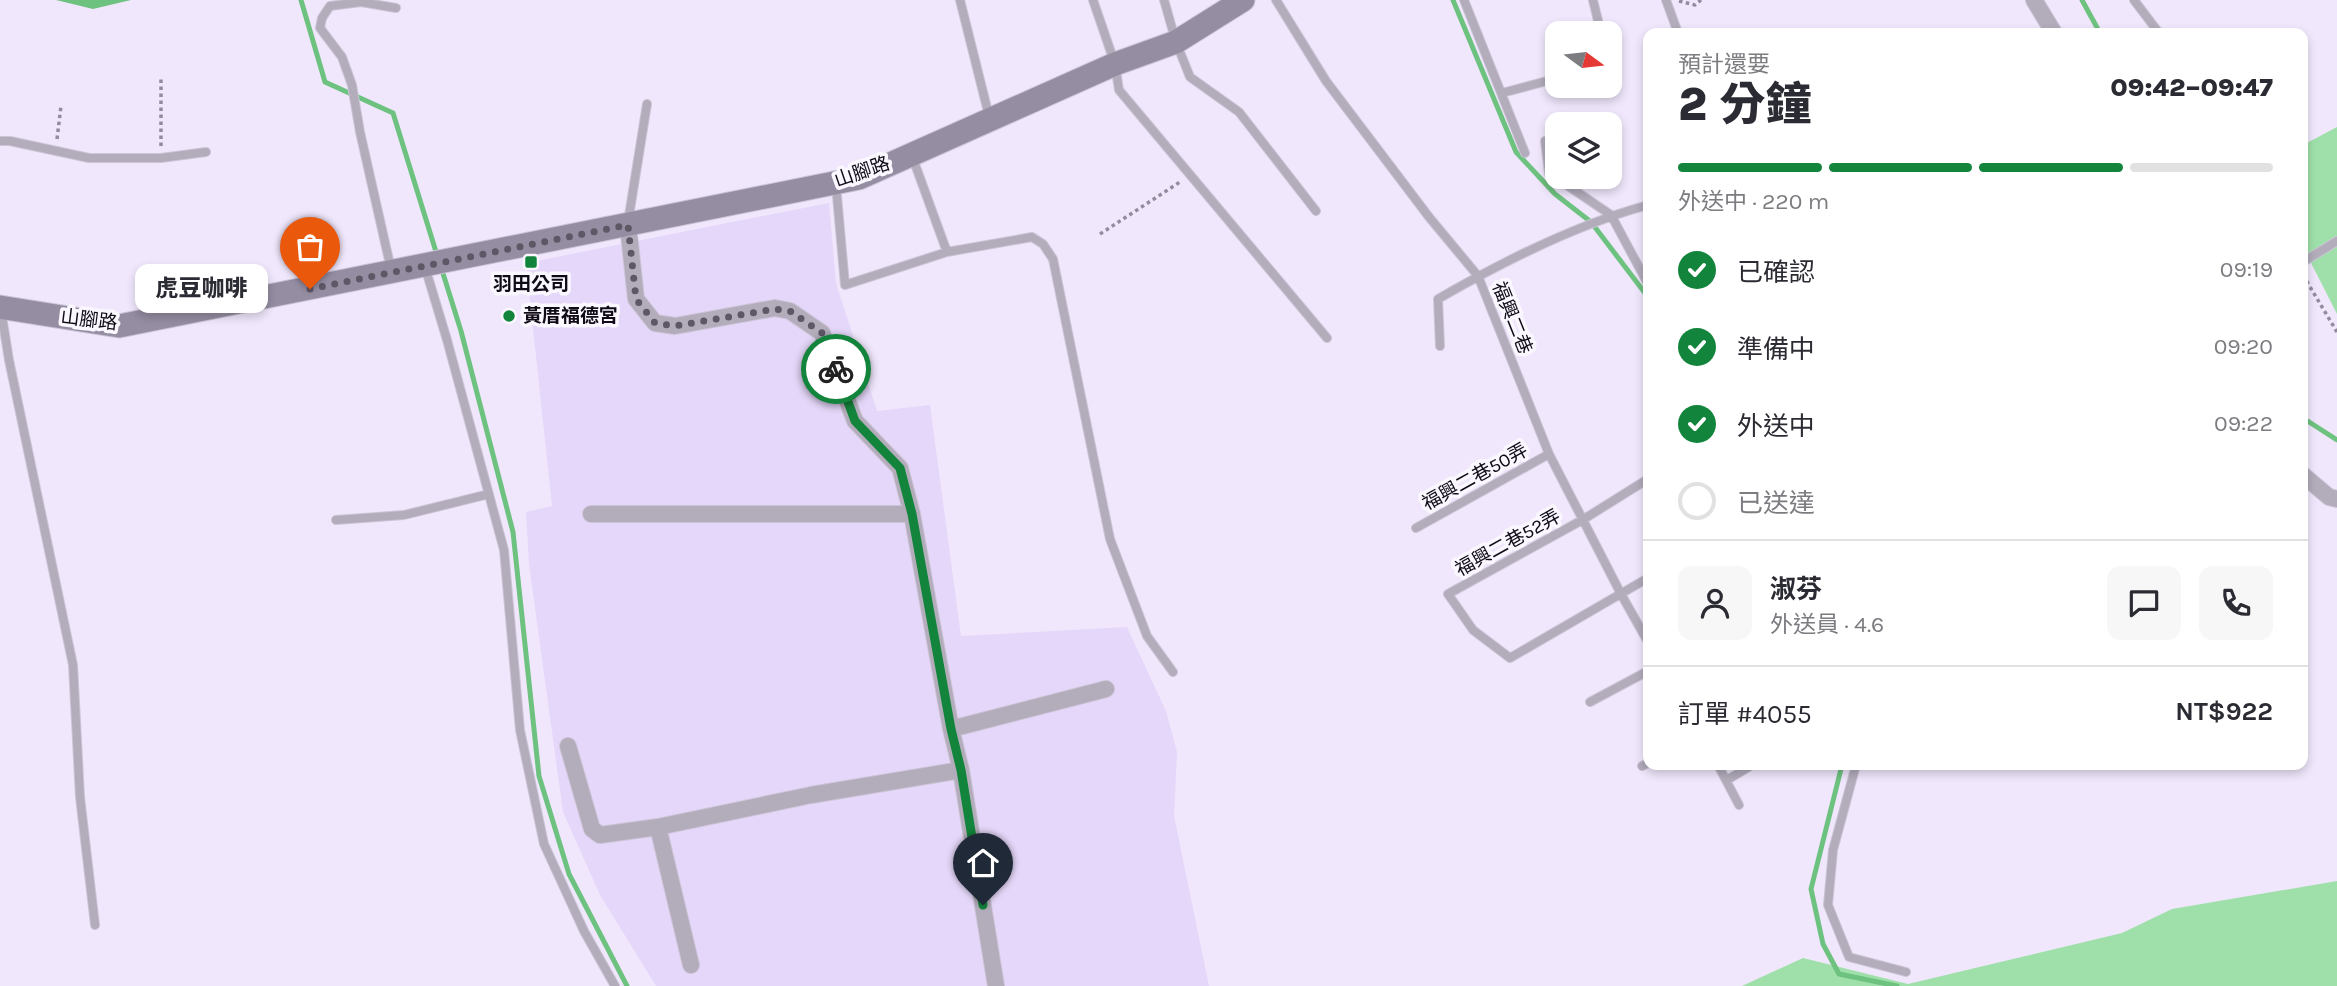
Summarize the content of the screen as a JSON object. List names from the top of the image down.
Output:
{
  "streets": {
    "main road": ["山腳路"],
    "lane": ["福興二巷", "福興二巷50弄", "福興二巷52弄"]
  },
  "crossings": [
    ["福興二巷", "福興二巷50弄"],
    ["福興二巷", "福興二巷52弄"]
  ],
  "places": {
    "transit": ["羽田公司"],
    "other": ["虎豆咖啡", "黃厝福德宮"]
  },
  "north": "right",
  "page": {
    "heading": ["2 分鐘", "預計還要", "09:42–09:47"],
    "panel": [
      "淑芬",
      "外送員 · 4.6",
      "訂單 #4055",
      "NT$922"
    ],
    "bar": "外送中 · 220 m",
    "list": [
      ["已確認", "09:19"],
      ["準備中", "09:20"],
      ["外送中", "09:22"],
      "已送達"
    ],
    "bubble": "虎豆咖啡"
  }
}
